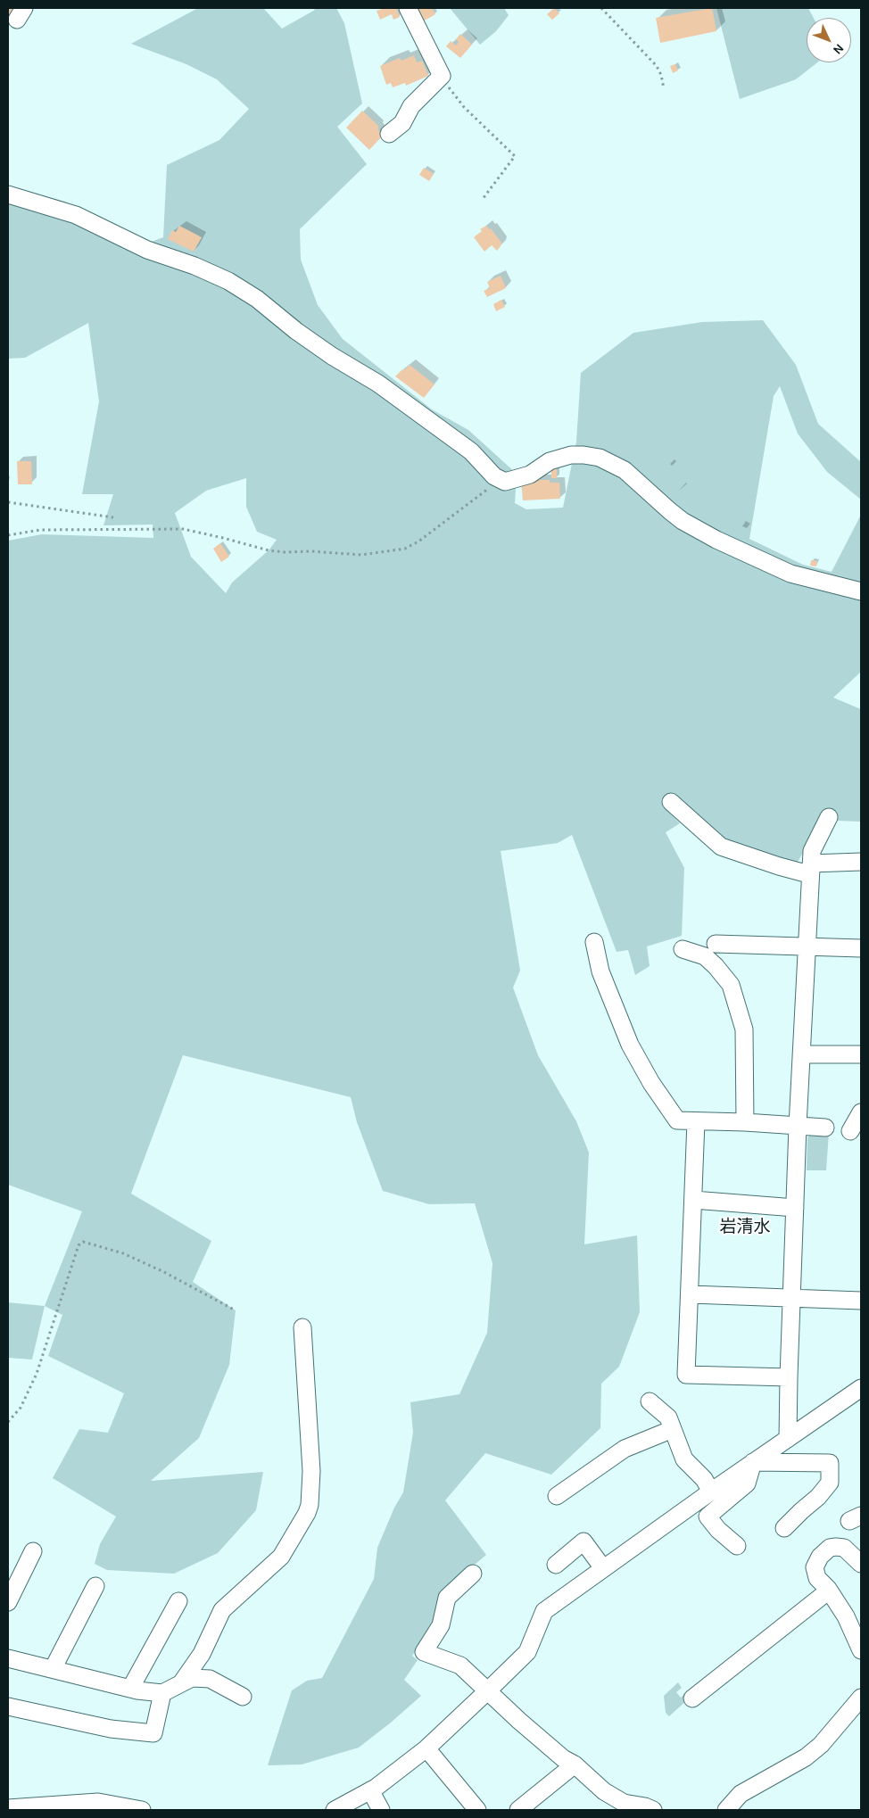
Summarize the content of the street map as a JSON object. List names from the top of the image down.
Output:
{
  "districts": ["岩清水"],
  "north": "bottom right"
}
